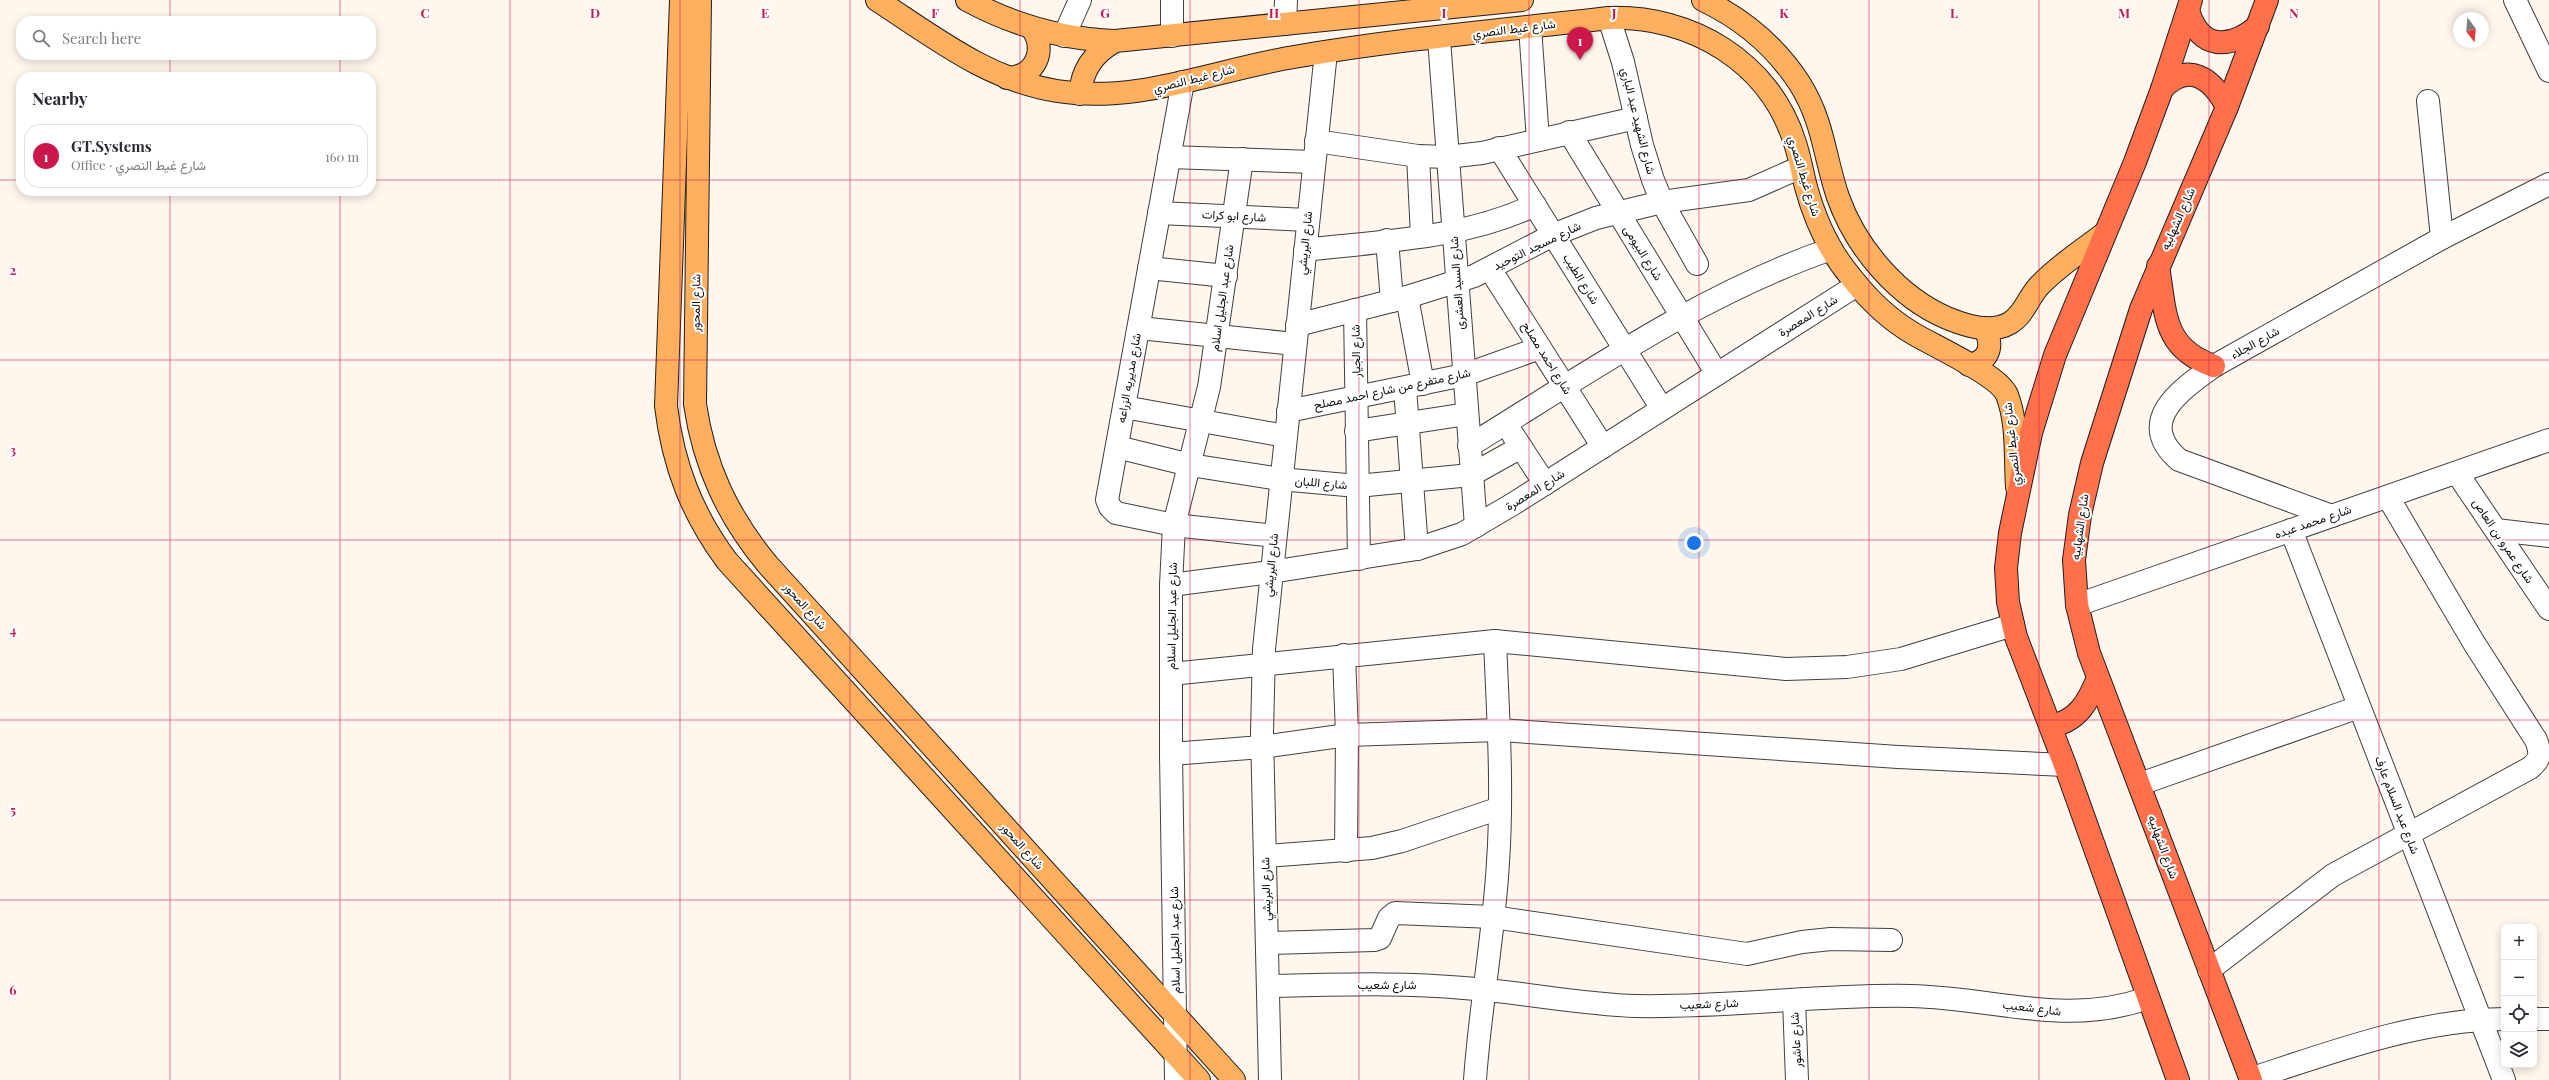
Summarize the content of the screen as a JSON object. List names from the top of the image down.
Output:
{
  "streets": {
    "highway": ["شارع الشهابيه"],
    "main road": ["شارع غيط النصري", "شارع المحور"],
    "street": [
      "شارع الشهيد عبد الباري",
      "شارع ابو كرات",
      "شارع البريشي",
      "شارع مسجد التوحيد",
      "شارع البيومى",
      "شارع الطيب",
      "شارع السيد العشرى",
      "شارع عبد الجليل اسلام",
      "شارع المعصرة",
      "شارع الجلاء",
      "شارع الجيار",
      "شارع احمد مصلح",
      "شارع مديريه الزراعه",
      "شارع متفرع من شارع احمد مصلح",
      "شارع اللبان",
      "شارع محمد عبده",
      "شارع عمرو بن العاص",
      "شارع عبد السلام عارف",
      "شارع شعيب",
      "شارع عاشور"
    ]
  },
  "crossings": [
    ["شارع غيط النصري", "شارع الشهيد عبد الباري"],
    ["شارع غيط النصري", "شارع البريشي"],
    ["شارع غيط النصري", "شارع مسجد التوحيد"],
    ["شارع غيط النصري", "شارع السيد العشرى"],
    ["شارع غيط النصري", "شارع المعصرة"],
    ["شارع غيط النصري", "شارع مديريه الزراعه"],
    ["شارع الشهيد عبد الباري", "شارع مسجد التوحيد"],
    ["شارع ابو كرات", "شارع البريشي"],
    ["شارع ابو كرات", "شارع عبد الجليل اسلام"],
    ["شارع ابو كرات", "شارع مديريه الزراعه"],
    ["شارع الشهابيه", "شارع محمد عبده"],
    ["شارع البريشي", "شارع مسجد التوحيد"],
    ["شارع البريشي", "شارع المعصرة"],
    ["شارع البريشي", "شارع مديريه الزراعه"],
    ["شارع البريشي", "شارع متفرع من شارع احمد مصلح"],
    ["شارع البريشي", "شارع اللبان"],
    ["شارع البريشي", "شارع شعيب"],
    ["شارع مسجد التوحيد", "شارع البيومى"],
    ["شارع مسجد التوحيد", "شارع الطيب"],
    ["شارع مسجد التوحيد", "شارع السيد العشرى"],
    ["شارع مسجد التوحيد", "شارع الجيار"],
    ["شارع مسجد التوحيد", "شارع احمد مصلح"],
    ["شارع البيومى", "شارع المعصرة"],
    ["شارع الطيب", "شارع المعصرة"],
    ["شارع السيد العشرى", "شارع المعصرة"],
    ["شارع السيد العشرى", "شارع متفرع من شارع احمد مصلح"],
    ["شارع السيد العشرى", "شارع اللبان"],
    ["شارع عبد الجليل اسلام", "شارع المحور"],
    ["شارع عبد الجليل اسلام", "شارع المعصرة"],
    ["شارع عبد الجليل اسلام", "شارع مديريه الزراعه"],
    ["شارع عبد الجليل اسلام", "شارع اللبان"],
    ["شارع المعصرة", "شارع الجيار"],
    ["شارع المعصرة", "شارع احمد مصلح"],
    ["شارع الجلاء", "شارع محمد عبده"],
    ["شارع الجيار", "شارع متفرع من شارع احمد مصلح"],
    ["شارع الجيار", "شارع اللبان"],
    ["شارع احمد مصلح", "شارع متفرع من شارع احمد مصلح"],
    ["شارع مديريه الزراعه", "شارع اللبان"],
    ["شارع محمد عبده", "شارع عمرو بن العاص"],
    ["شارع محمد عبده", "شارع عبد السلام عارف"],
    ["شارع شعيب", "شارع عاشور"]
  ],
  "north": "bottom",
  "page": {
    "search": "Search here",
    "pins": "1",
    "heading": "Nearby",
    "list": [
      {
        "mark": "1",
        "name": "GT.Systems",
        "note": "Office · شارع غيط النصري",
        "value": "160 m"
      }
    ],
    "map_buttons": ["+", "−"]
  },
  "grid": {
    "columns": [
      "C",
      "D",
      "E",
      "F",
      "G",
      "H",
      "I",
      "J",
      "K",
      "L",
      "M",
      "N"
    ],
    "rows": [
      "2",
      "3",
      "4",
      "5",
      "6"
    ]
  }
}
